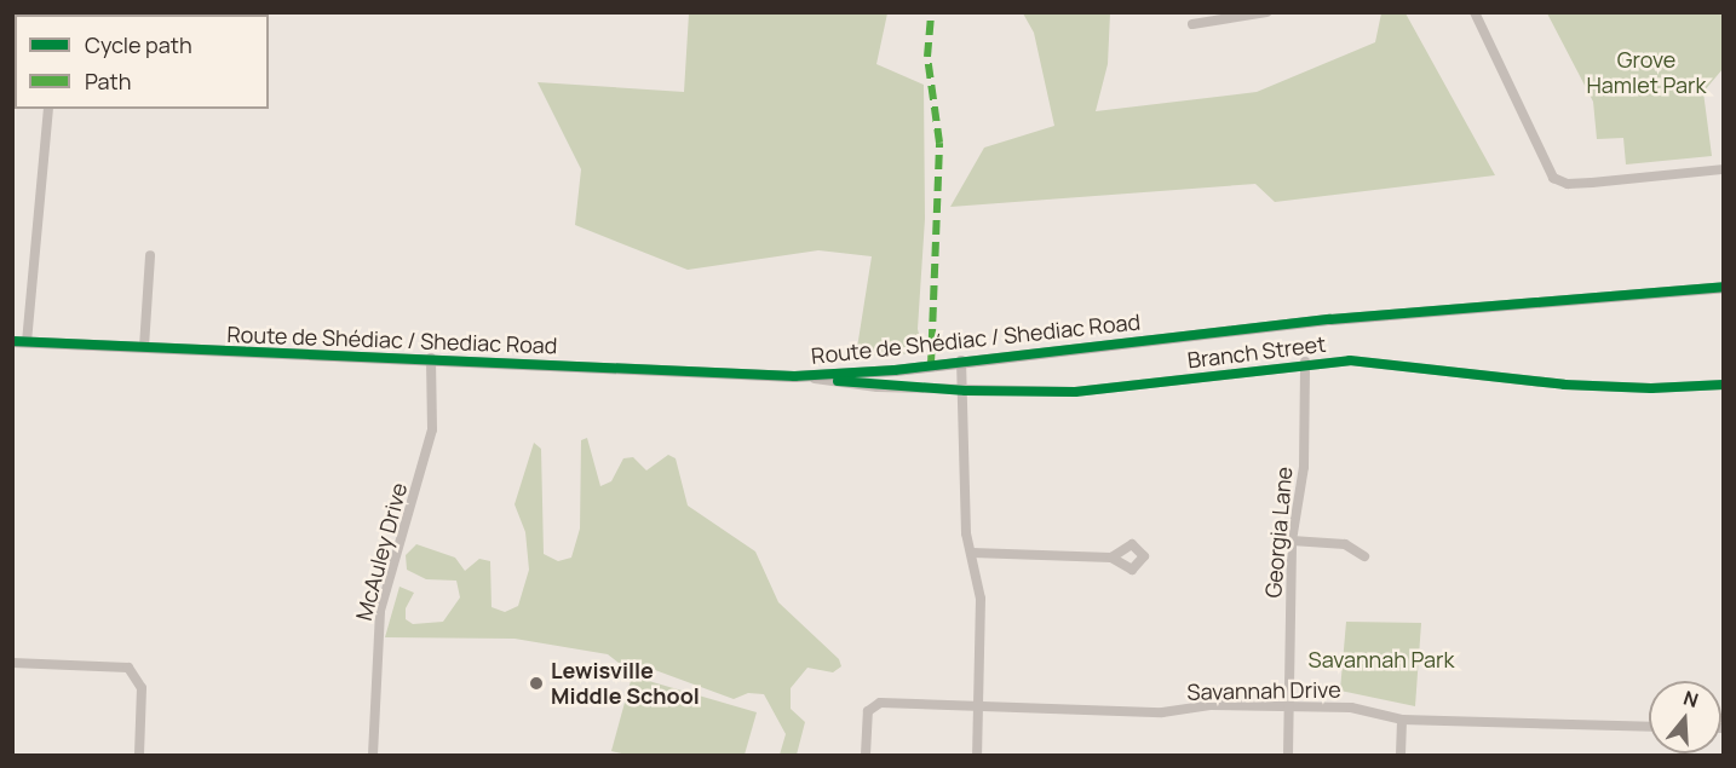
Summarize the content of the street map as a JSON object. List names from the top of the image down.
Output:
{
  "streets": {
    "main road": ["Route de Shédiac / Shediac Road"],
    "street": [
      "Branch Street",
      "Georgia Lane",
      "McAuley Drive",
      "Savannah Drive"
    ]
  },
  "crossings": [
    ["Route de Shédiac / Shediac Road", "Branch Street"],
    ["Route de Shédiac / Shediac Road", "McAuley Drive"],
    ["Branch Street", "Georgia Lane"],
    ["Georgia Lane", "Savannah Drive"]
  ],
  "parks": ["Grove Hamlet Park", "Savannah Park"],
  "places": ["Lewisville Middle School"],
  "legend": ["Cycle path", "Path"],
  "north": "top"
}
